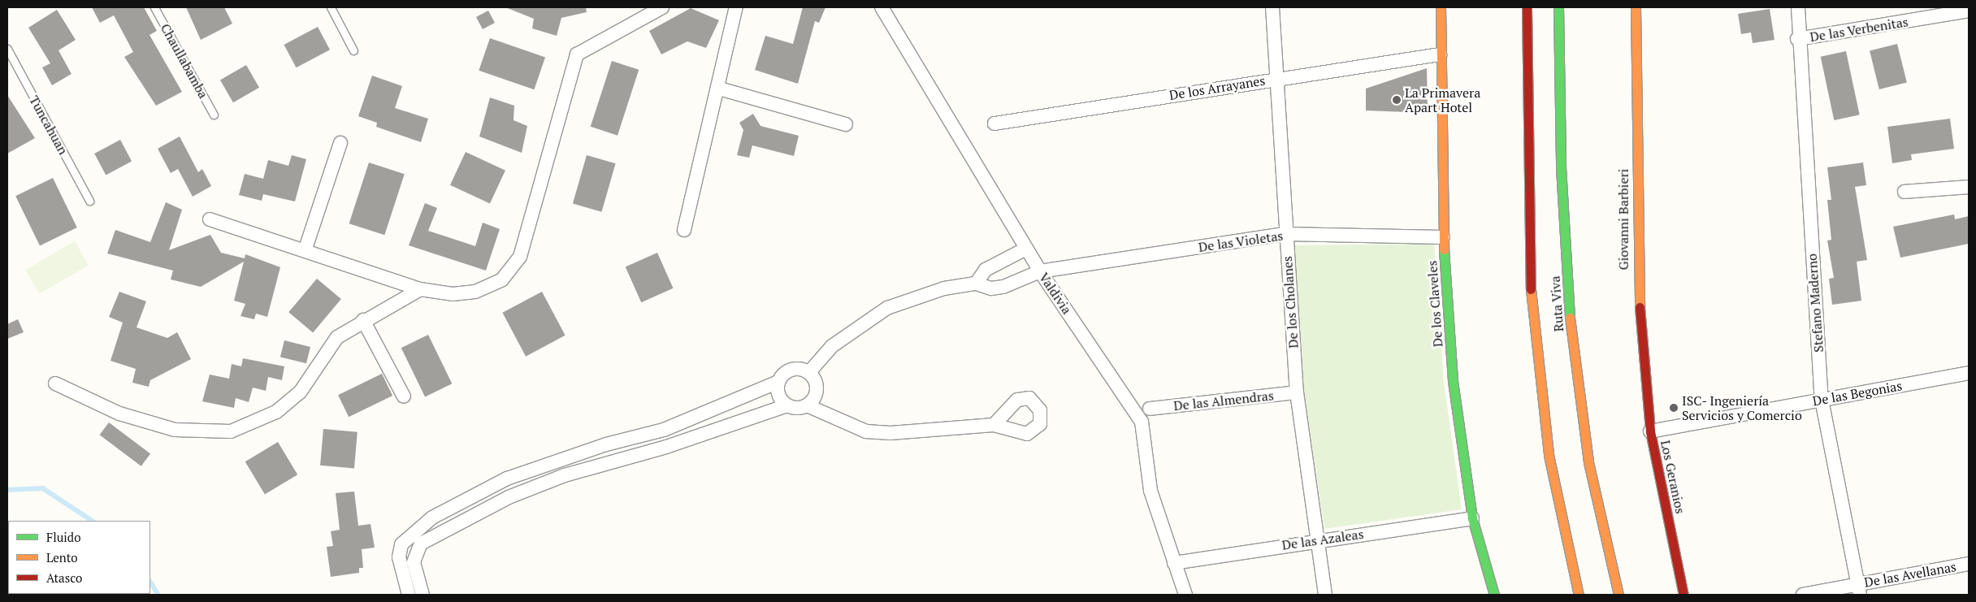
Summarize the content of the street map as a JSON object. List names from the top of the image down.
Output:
{
  "streets": {
    "main road": [
      "Giovanni Barbieri",
      "De los Claveles",
      "Ruta Viva",
      "Los Geranios"
    ],
    "street": [
      "De las Verbenitas",
      "De los Arrayanes",
      "De las Violetas",
      "Valdivia",
      "De los Cholanes",
      "Stefano Maderno",
      "De las Begonias",
      "De las Almendras",
      "De las Azaleas",
      "De las Avellanas"
    ],
    "lane": ["Chaullabamba", "Tuncahuan"]
  },
  "crossings": [
    ["De las Verbenitas", "Stefano Maderno"],
    ["De los Arrayanes", "De los Cholanes"],
    ["De los Arrayanes", "De los Claveles"],
    ["Giovanni Barbieri", "De las Begonias"],
    ["Giovanni Barbieri", "Los Geranios"],
    ["De las Violetas", "Valdivia"],
    ["De las Violetas", "De los Cholanes"],
    ["De las Violetas", "De los Claveles"],
    ["Valdivia", "De las Azaleas"],
    ["De los Cholanes", "De las Almendras"],
    ["De los Cholanes", "De las Azaleas"],
    ["Stefano Maderno", "De las Begonias"],
    ["Stefano Maderno", "De las Avellanas"],
    ["De los Claveles", "De las Azaleas"],
    ["De las Begonias", "Los Geranios"]
  ],
  "places": ["La Primavera Apart Hotel", "ISC- Ingeniería Servicios y Comercio"],
  "legend": ["Fluido", "Lento", "Atasco"]
}
